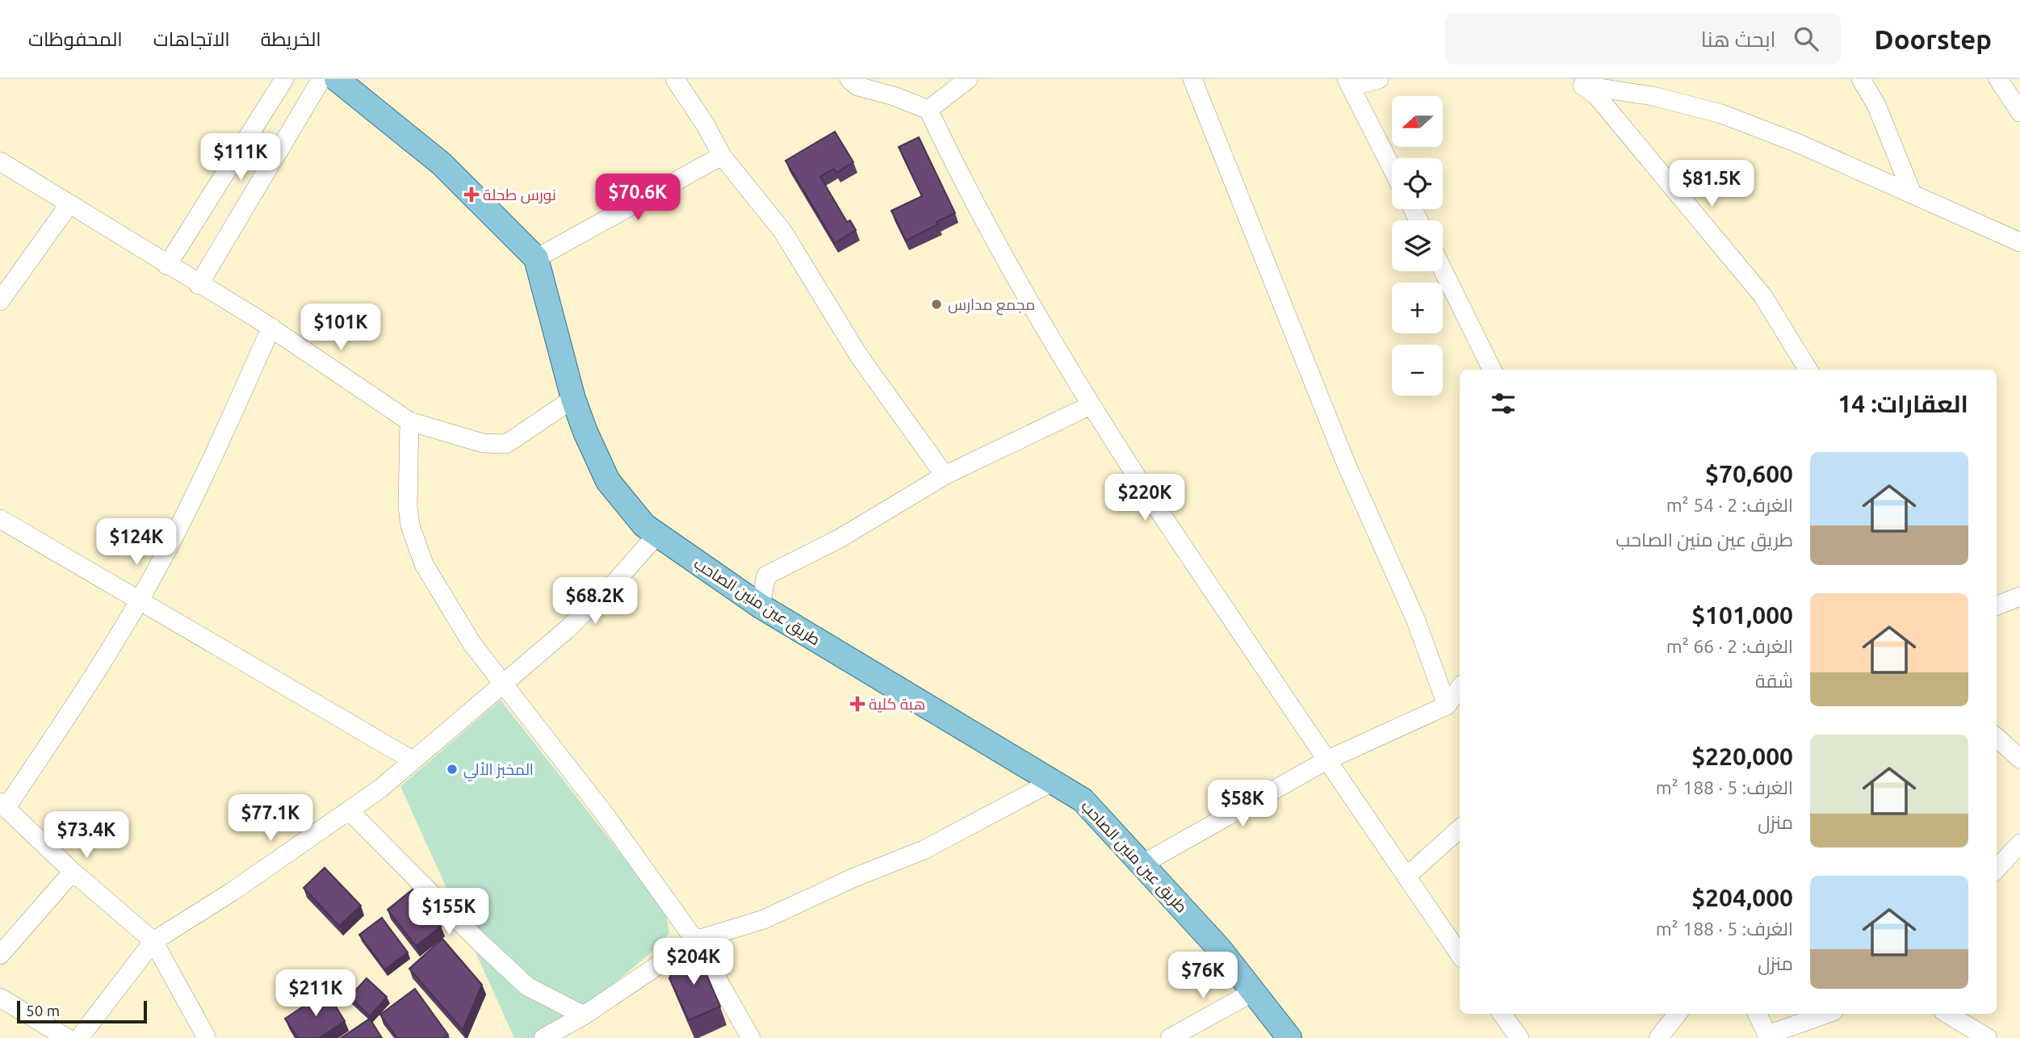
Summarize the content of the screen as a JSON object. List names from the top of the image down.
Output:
{
  "streets": {
    "main road": ["طريق عين منين الصاحب"]
  },
  "places": {
    "health": ["نورس طحلة", "هبة كلية"],
    "other": ["مجمع مدارس", "المخبز الألي"]
  },
  "scale_bar": "50 m",
  "north": "left",
  "page": {
    "header": "Doorstep",
    "search": "ابحث هنا",
    "nav": ["الخريطة", "الاتجاهات", "المحفوظات"],
    "map_buttons": ["+", "−"],
    "price": [
      "$111K",
      "$81.5K",
      "$70.6K",
      "$101K",
      "$220K",
      "$124K",
      "$68.2K",
      "$58K",
      "$77.1K",
      "$73.4K",
      "$155K",
      "$204K",
      "$76K",
      "$211K"
    ],
    "heading": "العقارات: 14",
    "list": [
      {
        "name": "$70,600",
        "note": "الغرف: 2 · 54 m² · طريق عين منين الصاحب"
      },
      {
        "name": "$101,000",
        "note": "الغرف: 2 · 66 m² · شقة"
      },
      {
        "name": "$220,000",
        "note": "الغرف: 5 · 188 m² · منزل"
      },
      {
        "name": "$204,000",
        "note": "الغرف: 5 · 188 m² · منزل"
      }
    ],
    "scale": "50 m"
  }
}
